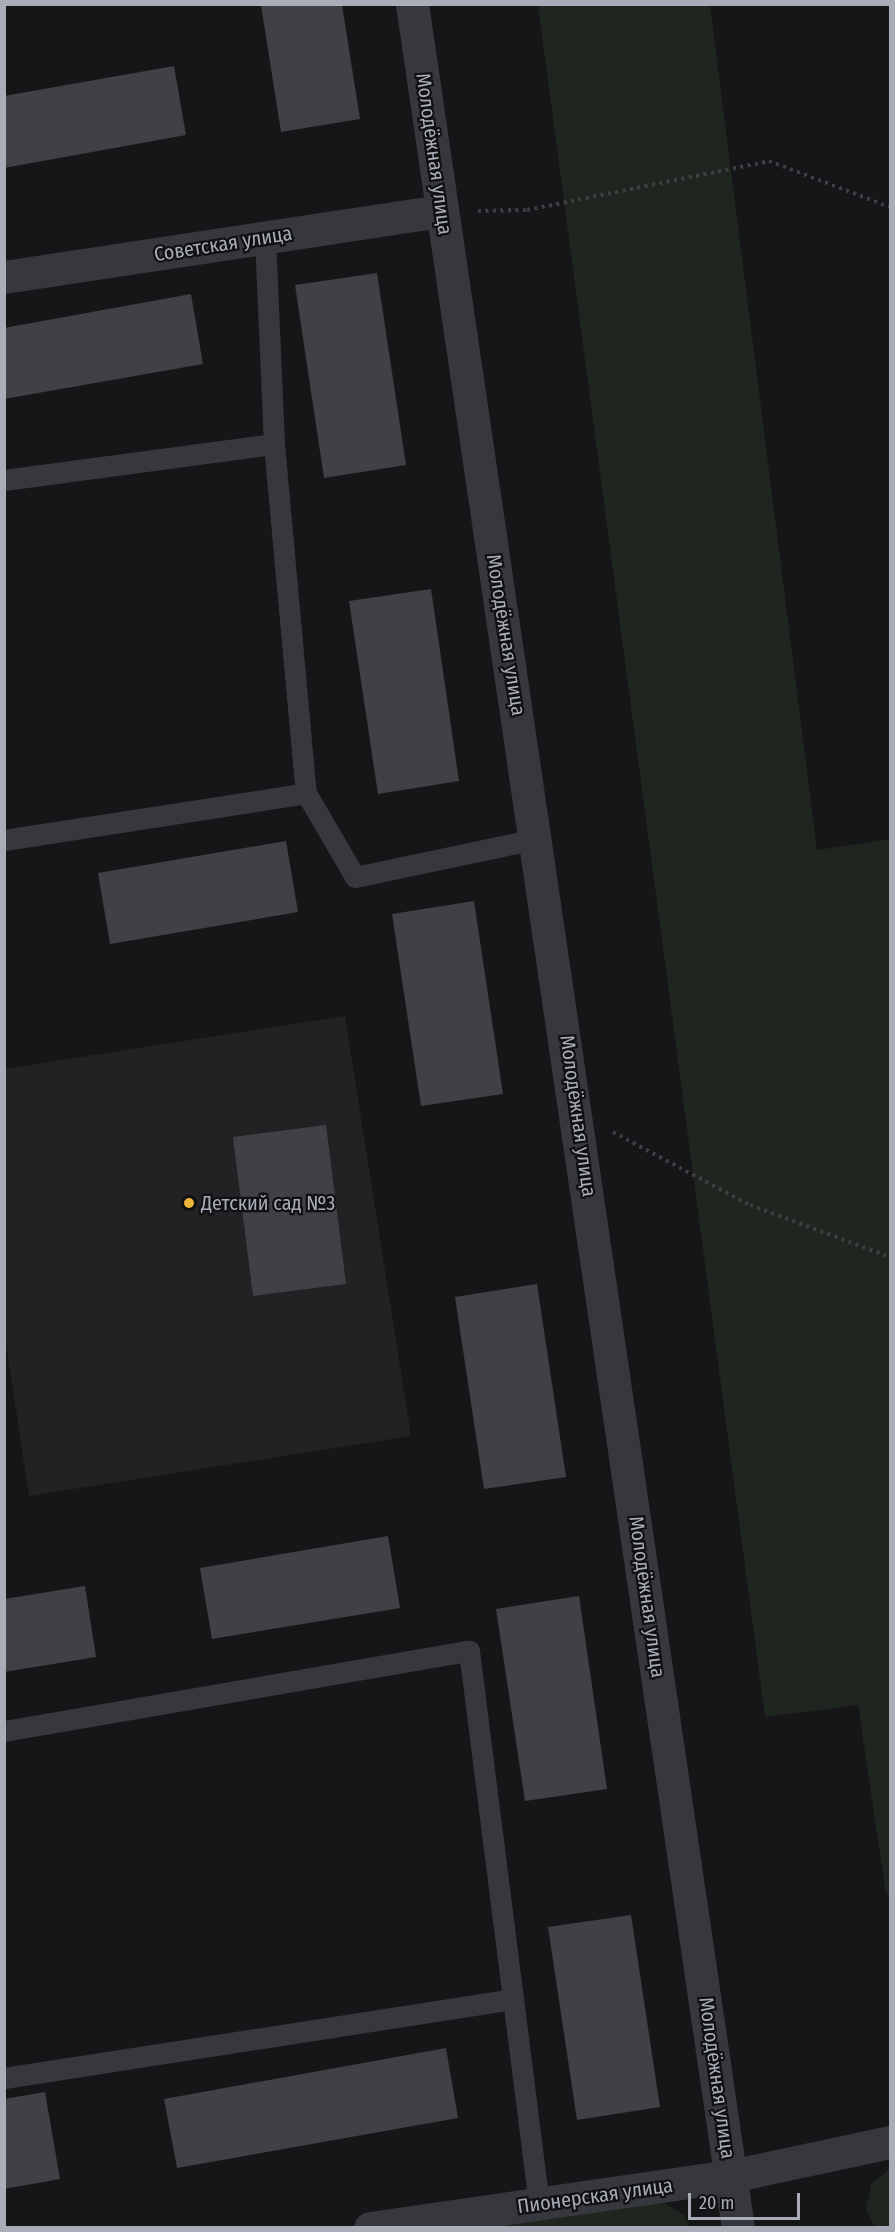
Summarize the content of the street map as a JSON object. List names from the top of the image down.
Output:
{
  "streets": {
    "street": ["Молодёжная улица", "Советская улица", "Пионерская улица"]
  },
  "crossings": [
    ["Молодёжная улица", "Советская улица"],
    ["Молодёжная улица", "Пионерская улица"]
  ],
  "places": ["Детский сад №3"],
  "scale_bar": "20 m"
}
